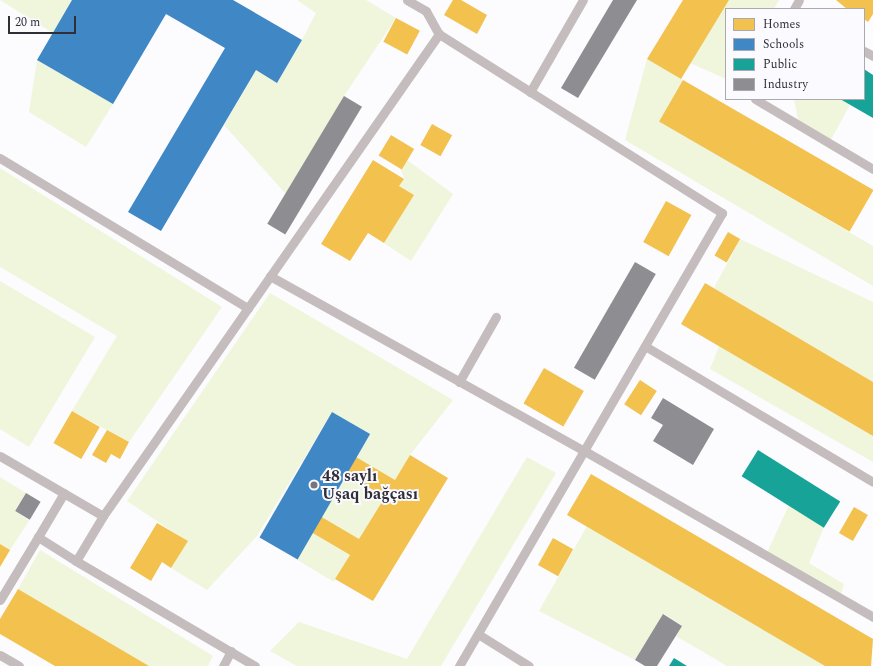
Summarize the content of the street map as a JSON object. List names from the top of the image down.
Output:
{
  "places": ["48 saylı Uşaq bağçası"],
  "legend": [
    "Homes",
    "Schools",
    "Public",
    "Industry"
  ],
  "scale_bar": "20 m"
}
